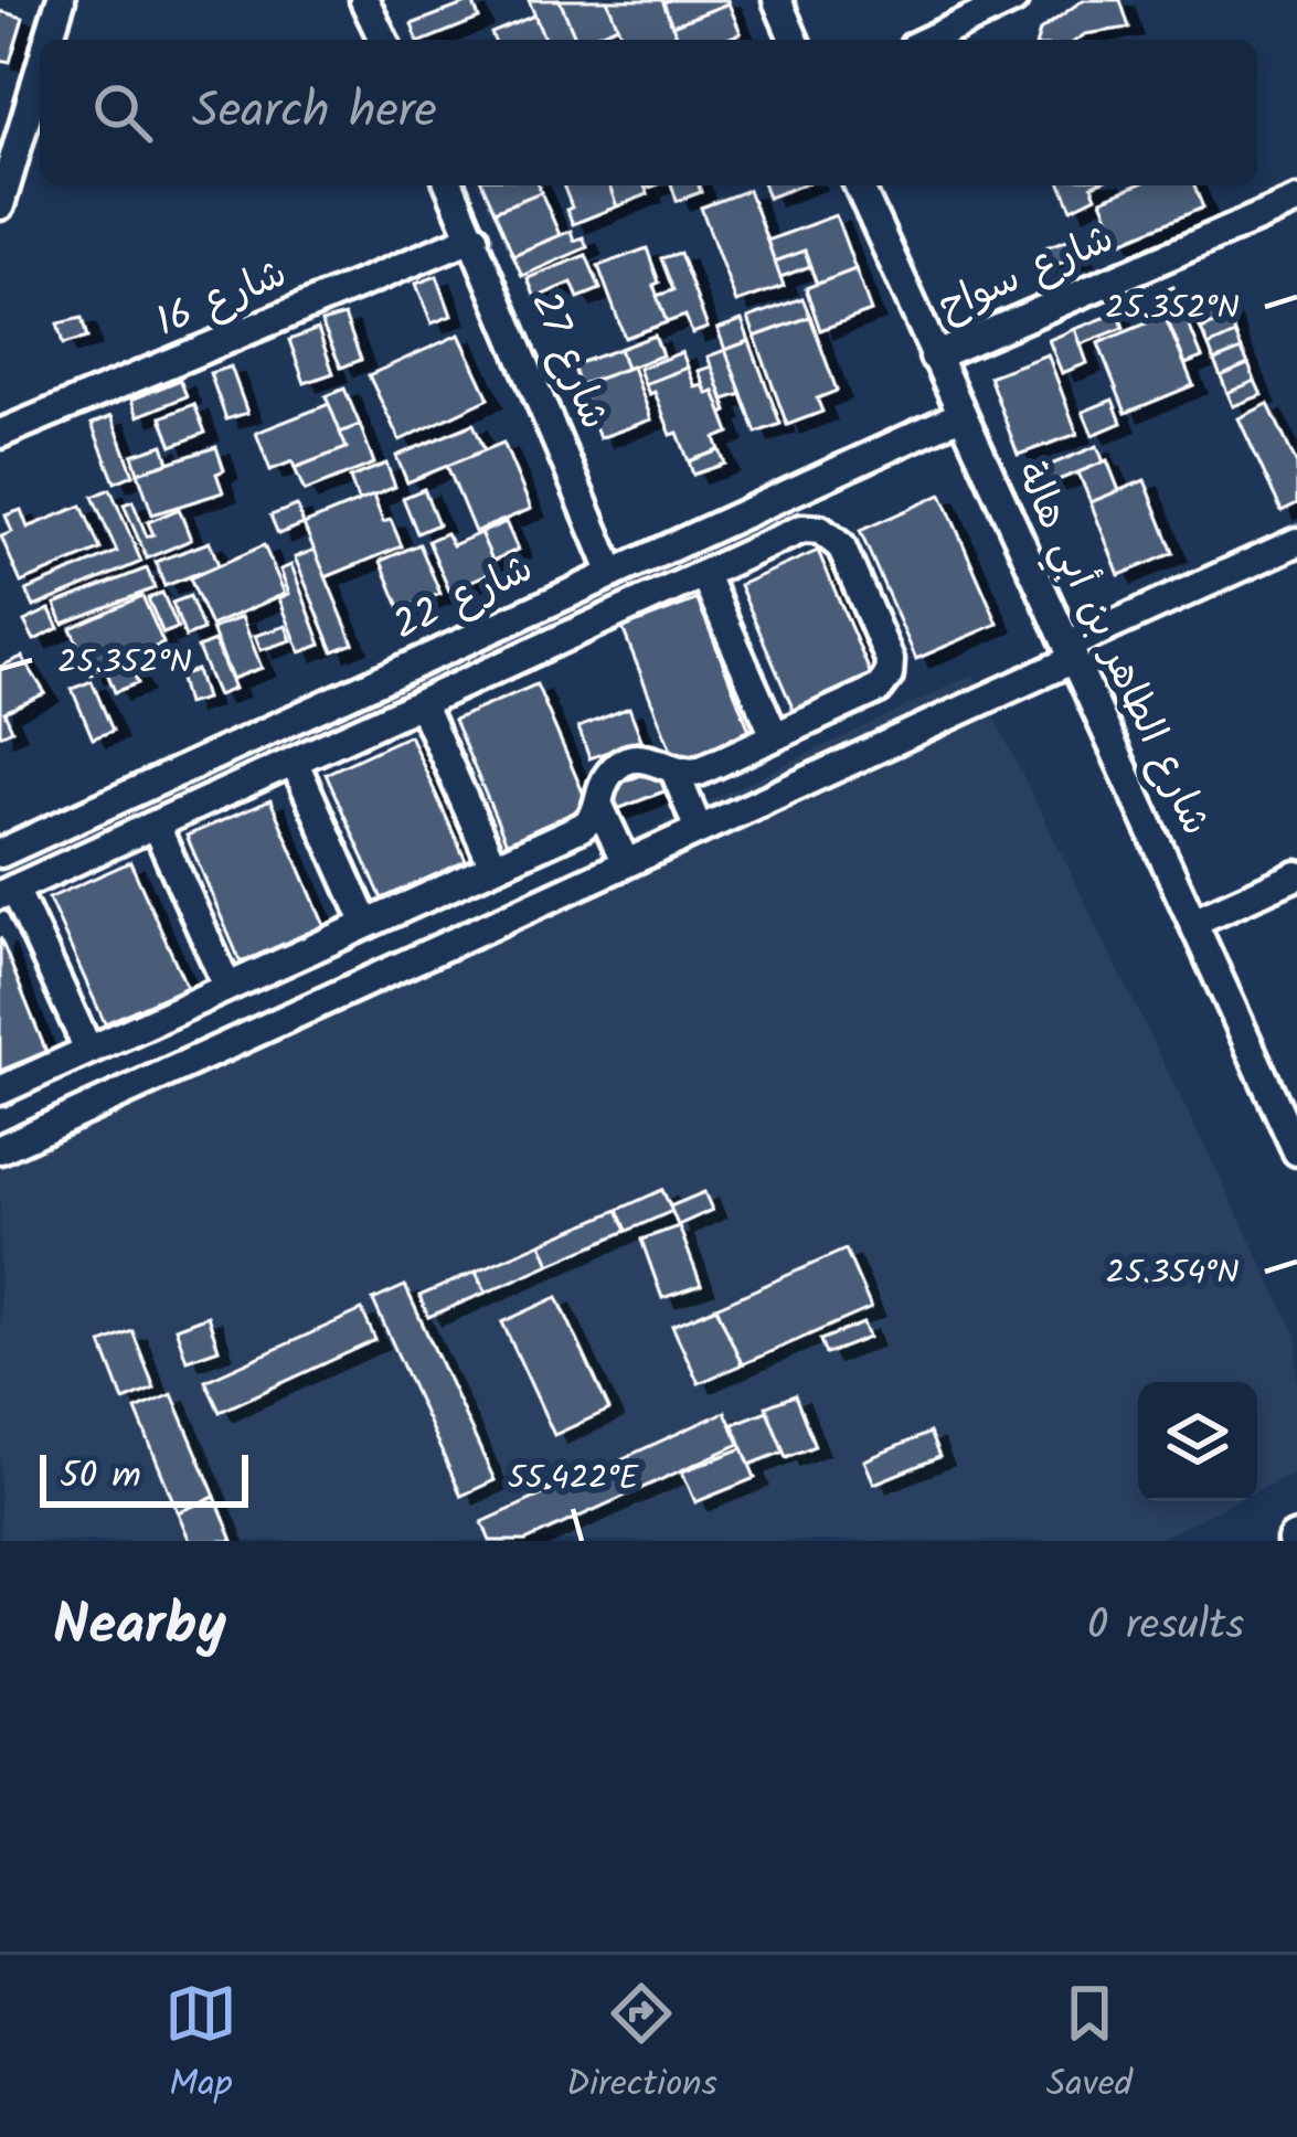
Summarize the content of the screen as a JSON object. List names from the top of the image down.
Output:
{
  "streets": {
    "street": [
      "شارع سواح",
      "شارع 16",
      "شارع 27",
      "شارع 22",
      "شارع الطاهر بن أبي هالة"
    ]
  },
  "crossings": [
    ["شارع سواح", "شارع الطاهر بن أبي هالة"],
    ["شارع 16", "شارع 27"],
    ["شارع 27", "شارع 22"],
    ["شارع 22", "شارع الطاهر بن أبي هالة"]
  ],
  "scale_bar": "50 m",
  "page": {
    "search": "Search here",
    "scale": "50 m",
    "heading": ["Nearby", "0 results"],
    "nav": ["Map", "Directions", "Saved"]
  },
  "coordinates": ["25.352°N", "25.354°N", "55.422°E"]
}
